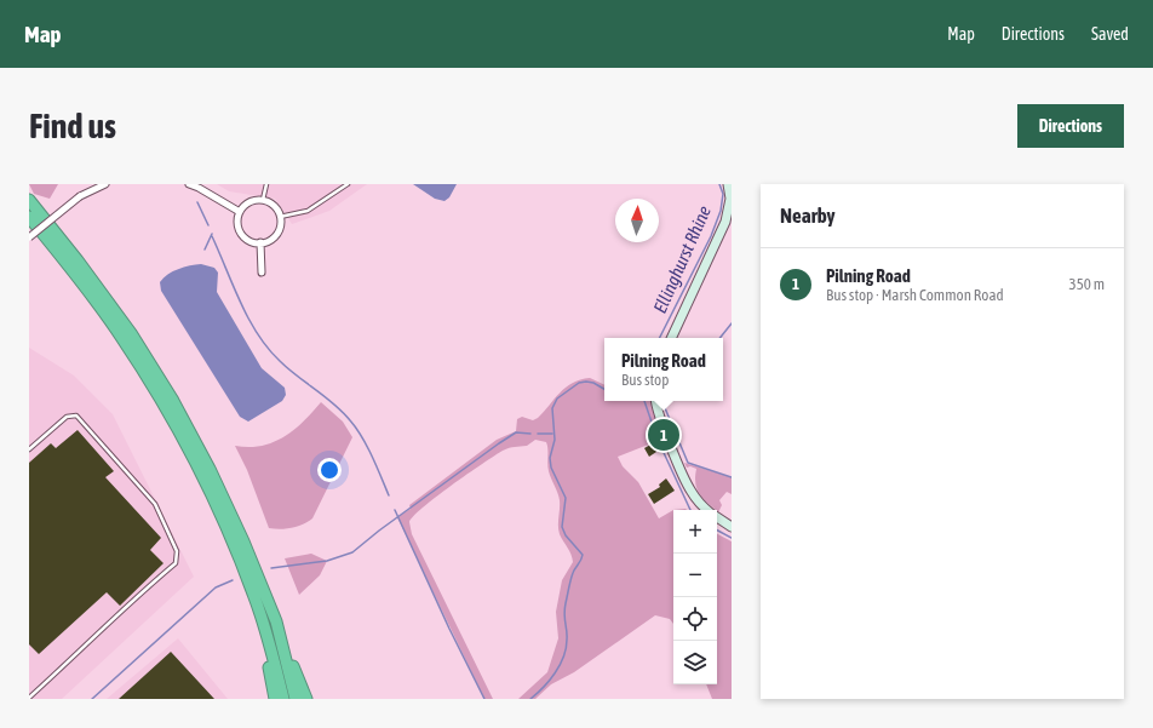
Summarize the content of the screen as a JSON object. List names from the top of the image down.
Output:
{
  "water": ["Ellinghurst Rhine"],
  "north": "top",
  "page": {
    "header": "Map",
    "nav": ["Map", "Directions", "Saved"],
    "buttons": "Directions",
    "title": "Find us",
    "heading": "Nearby",
    "list": [
      {
        "mark": "1",
        "name": "Pilning Road",
        "note": "Bus stop · Marsh Common Road",
        "value": "350 m"
      }
    ],
    "popup": ["Pilning Road", "Bus stop"],
    "pins": "1",
    "map_buttons": ["+", "−"]
  }
}
